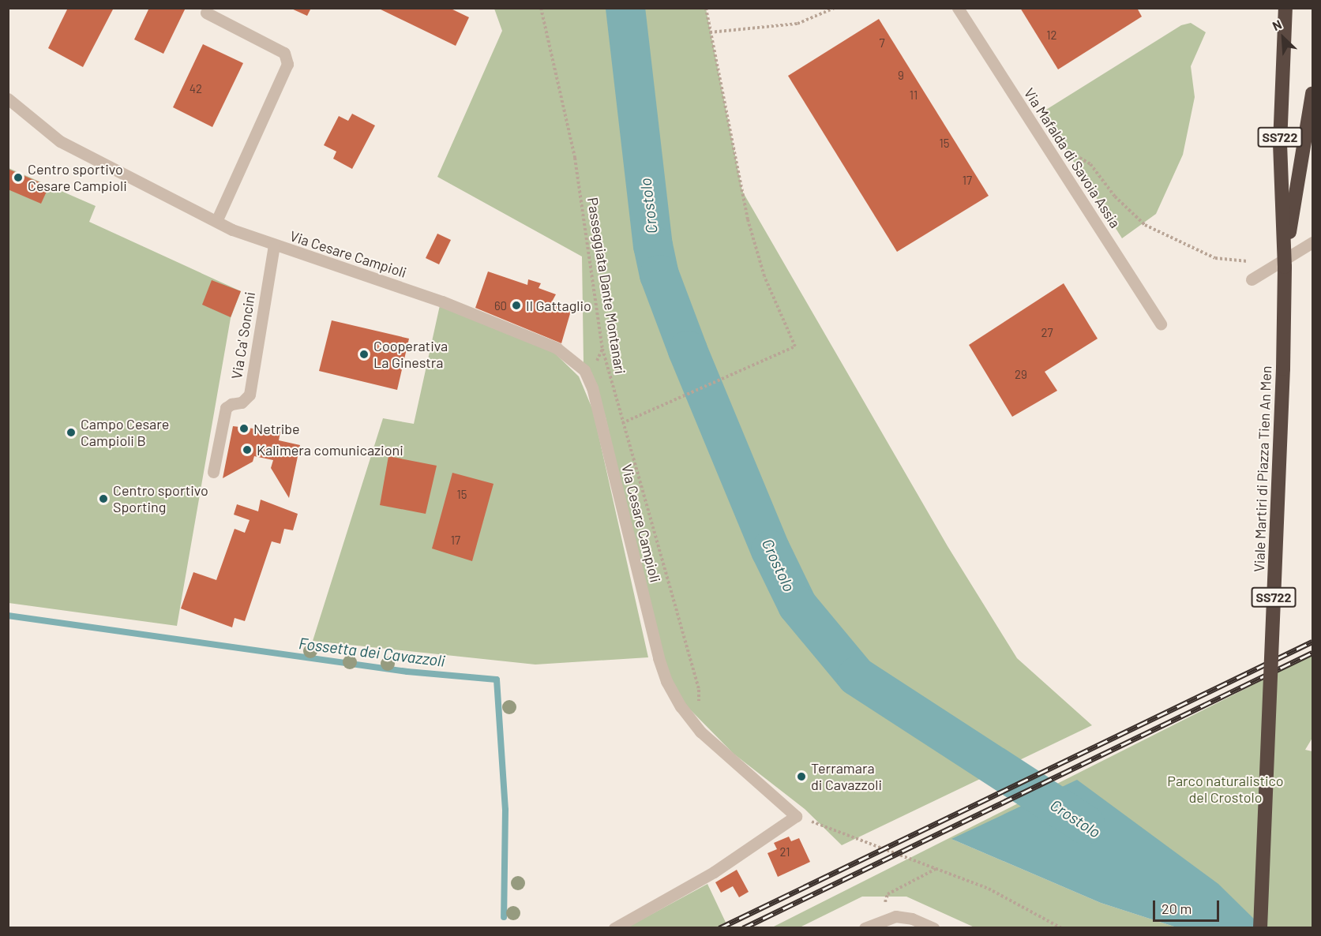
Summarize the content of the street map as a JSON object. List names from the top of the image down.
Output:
{
  "streets": {
    "highway": ["SS722", "Viale Martiri di Piazza Tien An Men"],
    "street": ["Via Mafalda di Savoia Assia", "Via Cesare Campioli", "Via Ca' Soncini"],
    "path": ["Passeggiata Dante Montanari"]
  },
  "crossings": [
    ["Via Cesare Campioli", "Via Ca' Soncini"]
  ],
  "water": ["Crostolo", "Fossetta dei Cavazzoli"],
  "parks": ["Parco naturalistico del Crostolo"],
  "places": [
    "Centro sportivo Cesare Campioli",
    "Il Gattaglio",
    "Cooperativa La Ginestra",
    "Netribe",
    "Campo Cesare Campioli B",
    "Kalimera comunicazioni",
    "Centro sportivo Sporting",
    "Terramara di Cavazzoli"
  ],
  "house_numbers": [
    "12",
    "7",
    "9",
    "42",
    "11",
    "15",
    "17",
    "60",
    "27",
    "29",
    "15",
    "17",
    "21"
  ],
  "scale_bar": "20 m",
  "north": "top left"
}
